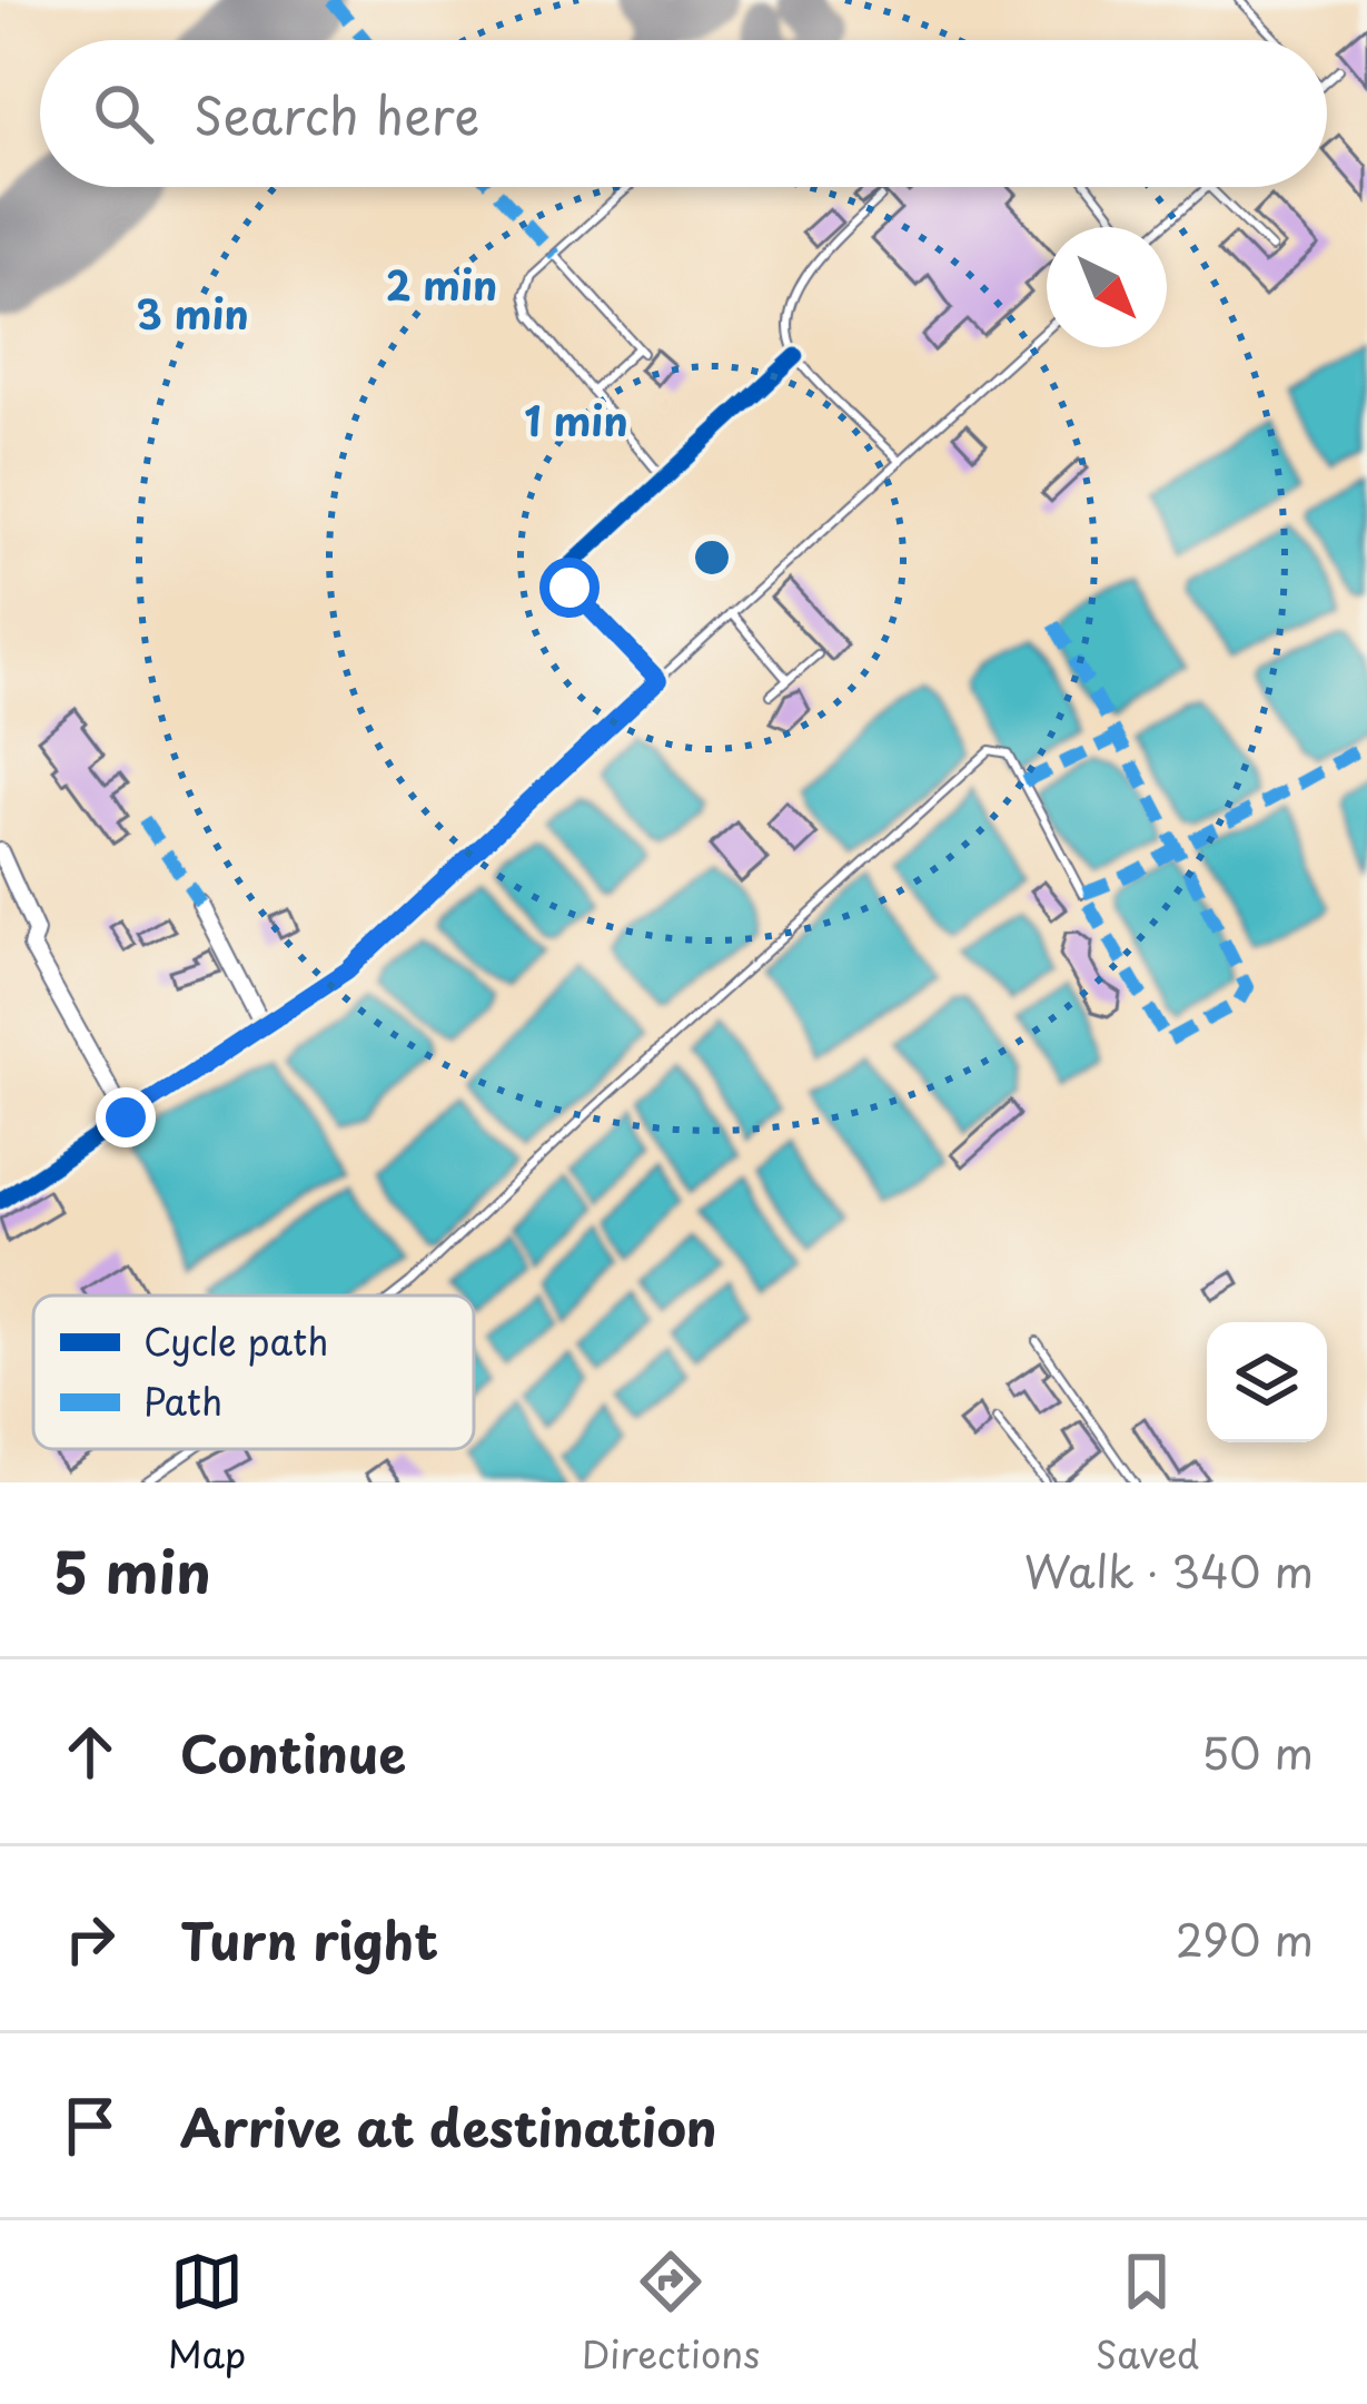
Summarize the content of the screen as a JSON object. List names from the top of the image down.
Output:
{
  "legend": ["Cycle path", "Path"],
  "north": "bottom right",
  "page": {
    "search": "Search here",
    "heading": ["5 min", "Walk · 340 m"],
    "list": [
      ["Continue", "50 m"],
      ["Turn right", "290 m"],
      "Arrive at destination"
    ],
    "nav": ["Map", "Directions", "Saved"]
  },
  "rings": ["2 min", "3 min", "1 min"]
}
